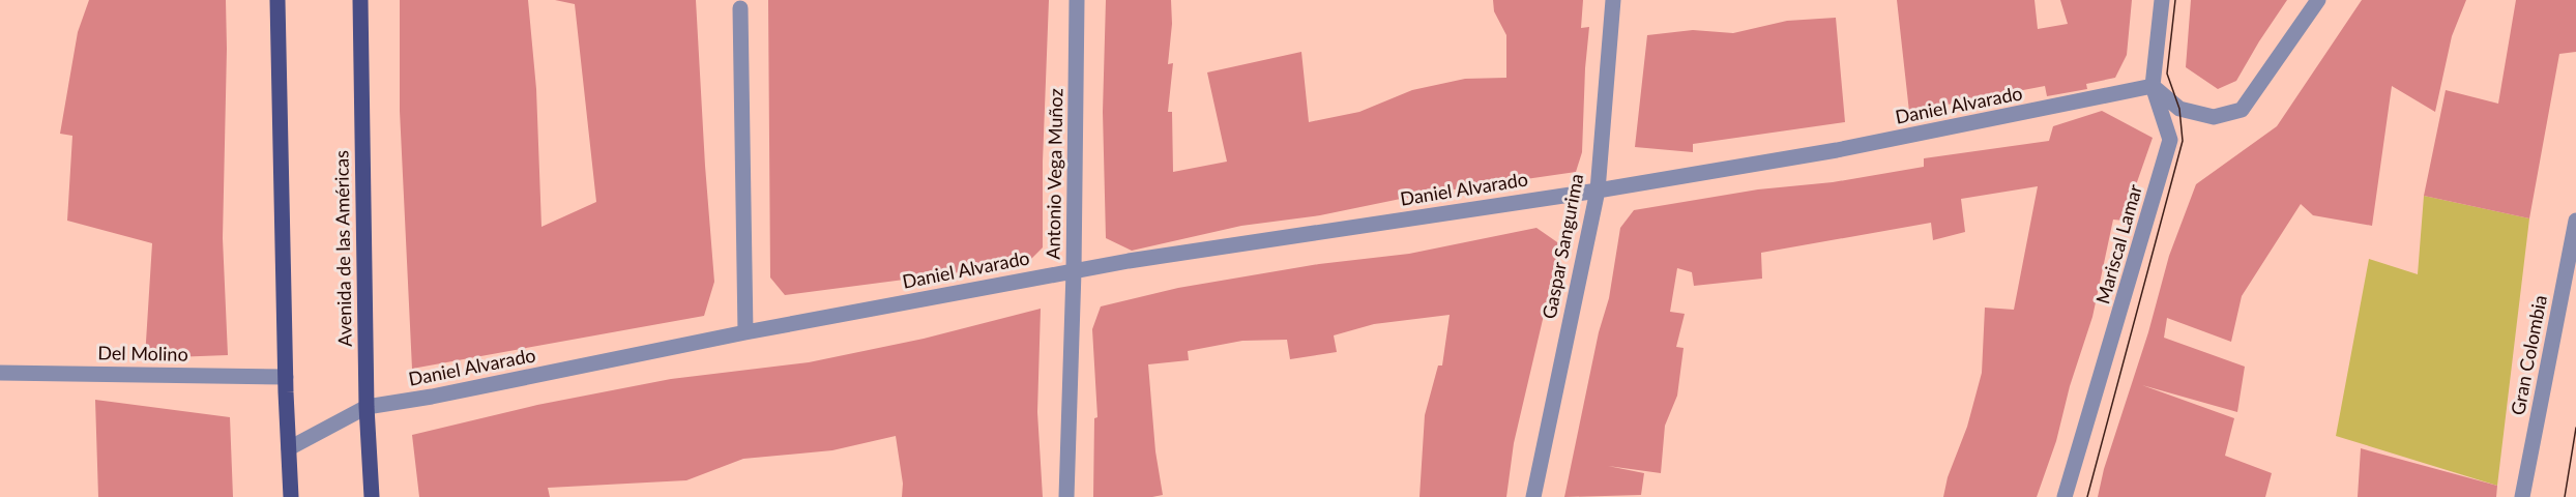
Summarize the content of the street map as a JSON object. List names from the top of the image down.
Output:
{
  "streets": {
    "main road": ["Avenida de las Américas"],
    "street": [
      "Daniel Alvarado",
      "Antonio Vega Muñoz",
      "Mariscal Lamar",
      "Gaspar Sangurima",
      "Del Molino",
      "Gran Colombia"
    ]
  },
  "crossings": [
    ["Daniel Alvarado", "Antonio Vega Muñoz"],
    ["Daniel Alvarado", "Mariscal Lamar"],
    ["Daniel Alvarado", "Gaspar Sangurima"],
    ["Daniel Alvarado", "Avenida de las Américas"]
  ]
}
